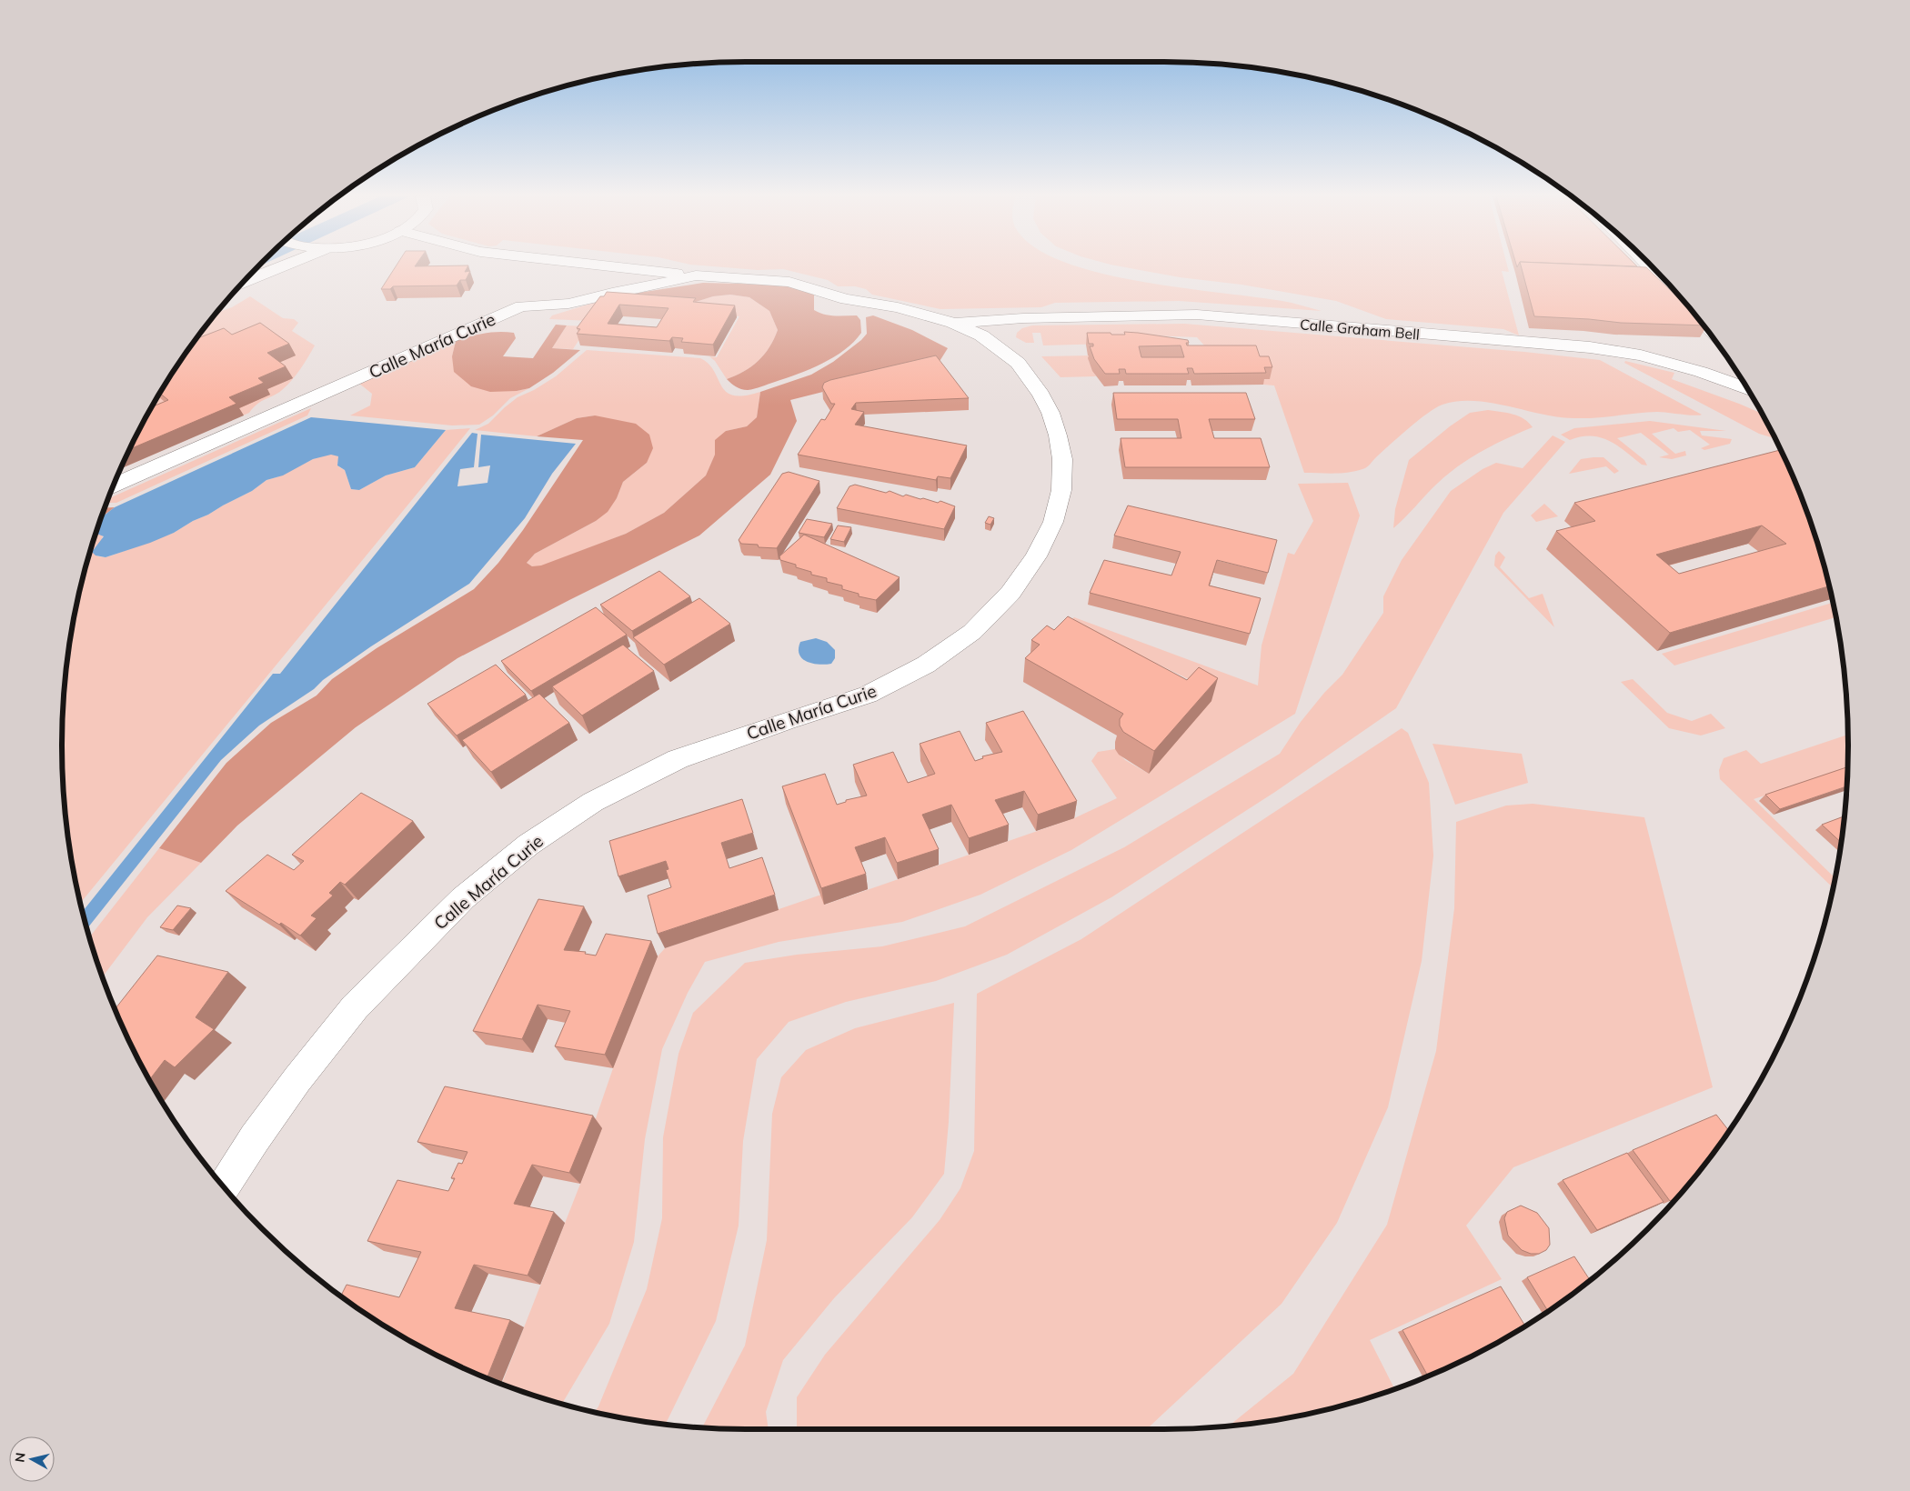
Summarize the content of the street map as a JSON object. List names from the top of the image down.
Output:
{
  "streets": {
    "street": ["Calle Graham Bell", "Calle María Curie"]
  },
  "crossings": [
    ["Calle Graham Bell", "Calle María Curie"]
  ],
  "north": "left"
}
